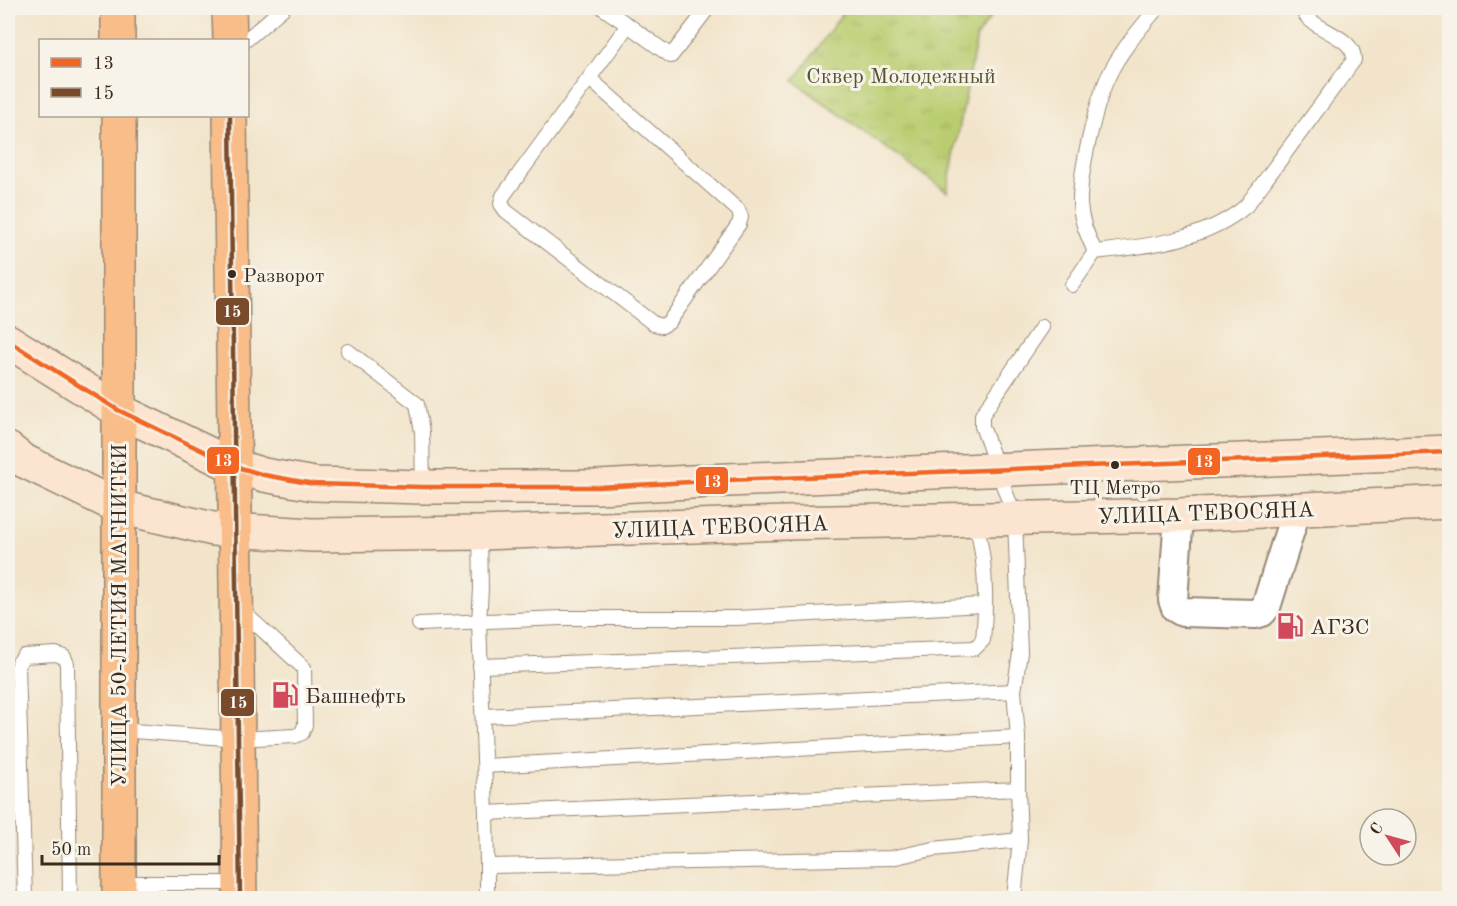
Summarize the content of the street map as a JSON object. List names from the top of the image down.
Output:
{
  "streets": {
    "main road": ["УЛИЦА 50-ЛЕТИЯ МАГНИТКИ"],
    "street": ["УЛИЦА ТЕВОСЯНА"]
  },
  "crossings": [
    ["УЛИЦА ТЕВОСЯНА", "УЛИЦА 50-ЛЕТИЯ МАГНИТКИ"]
  ],
  "parks": ["Сквер Молодежный"],
  "places": {
    "other": ["Разворот", "ТЦ Метро"],
    "fuel station": ["АГЗС", "Башнефть"]
  },
  "lines": ["transit line 15", "transit line 13"],
  "legend": ["13", "15"],
  "scale_bar": "50 m",
  "north": "top left"
}
